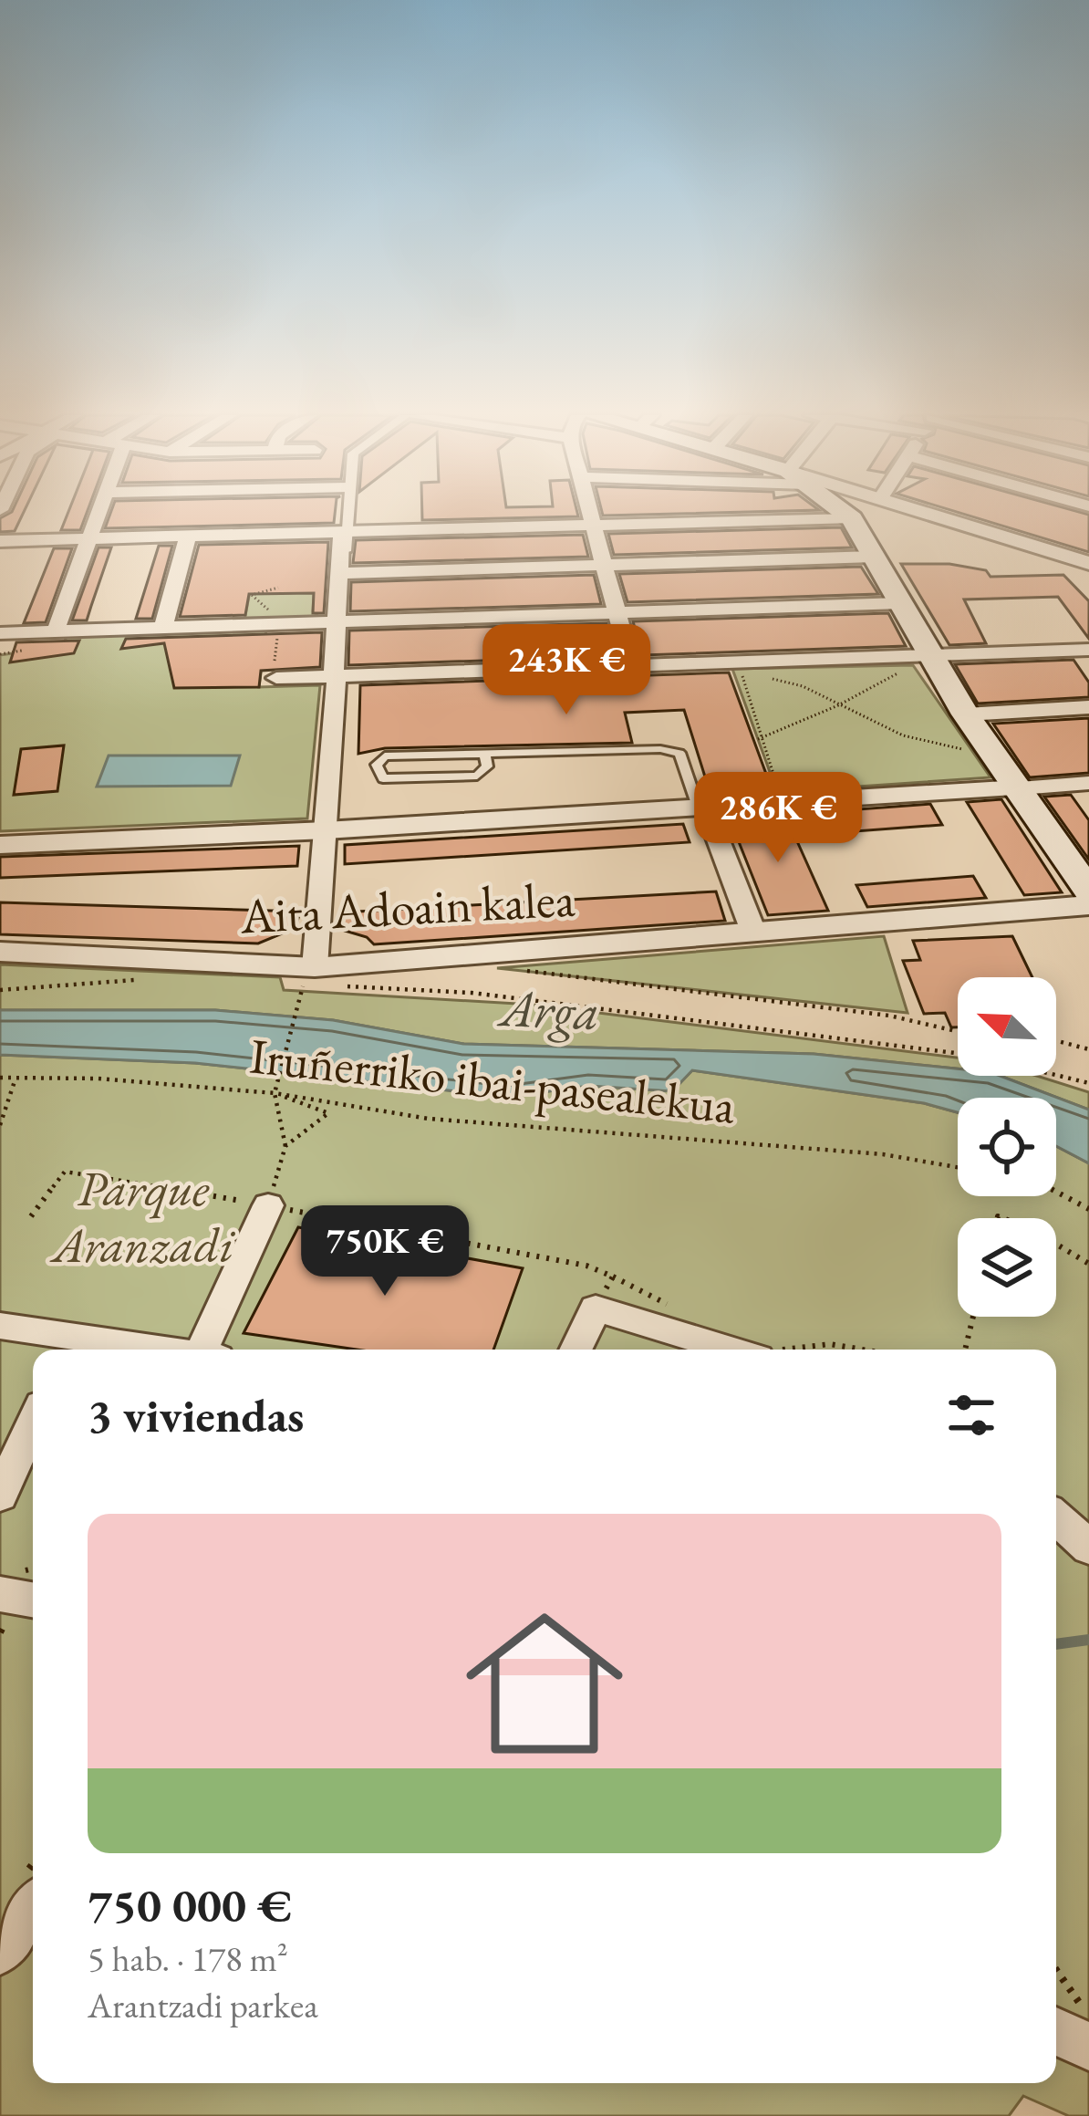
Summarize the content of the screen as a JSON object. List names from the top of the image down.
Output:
{
  "streets": {
    "street": ["Aita Adoain kalea"],
    "path": ["Iruñerriko ibai-pasealekua"]
  },
  "crossings": [
    ["Aita Adoain kalea", "Iruñerriko ibai-pasealekua"]
  ],
  "water": ["Arga"],
  "parks": ["Parque Aranzadi"],
  "north": "top left",
  "page": {
    "price": ["243K €", "286K €", "750K €"],
    "heading": "3 viviendas",
    "list": [
      {
        "name": "750 000 €",
        "note": "5 hab. · 178 m² · Arantzadi parkea"
      }
    ]
  }
}
